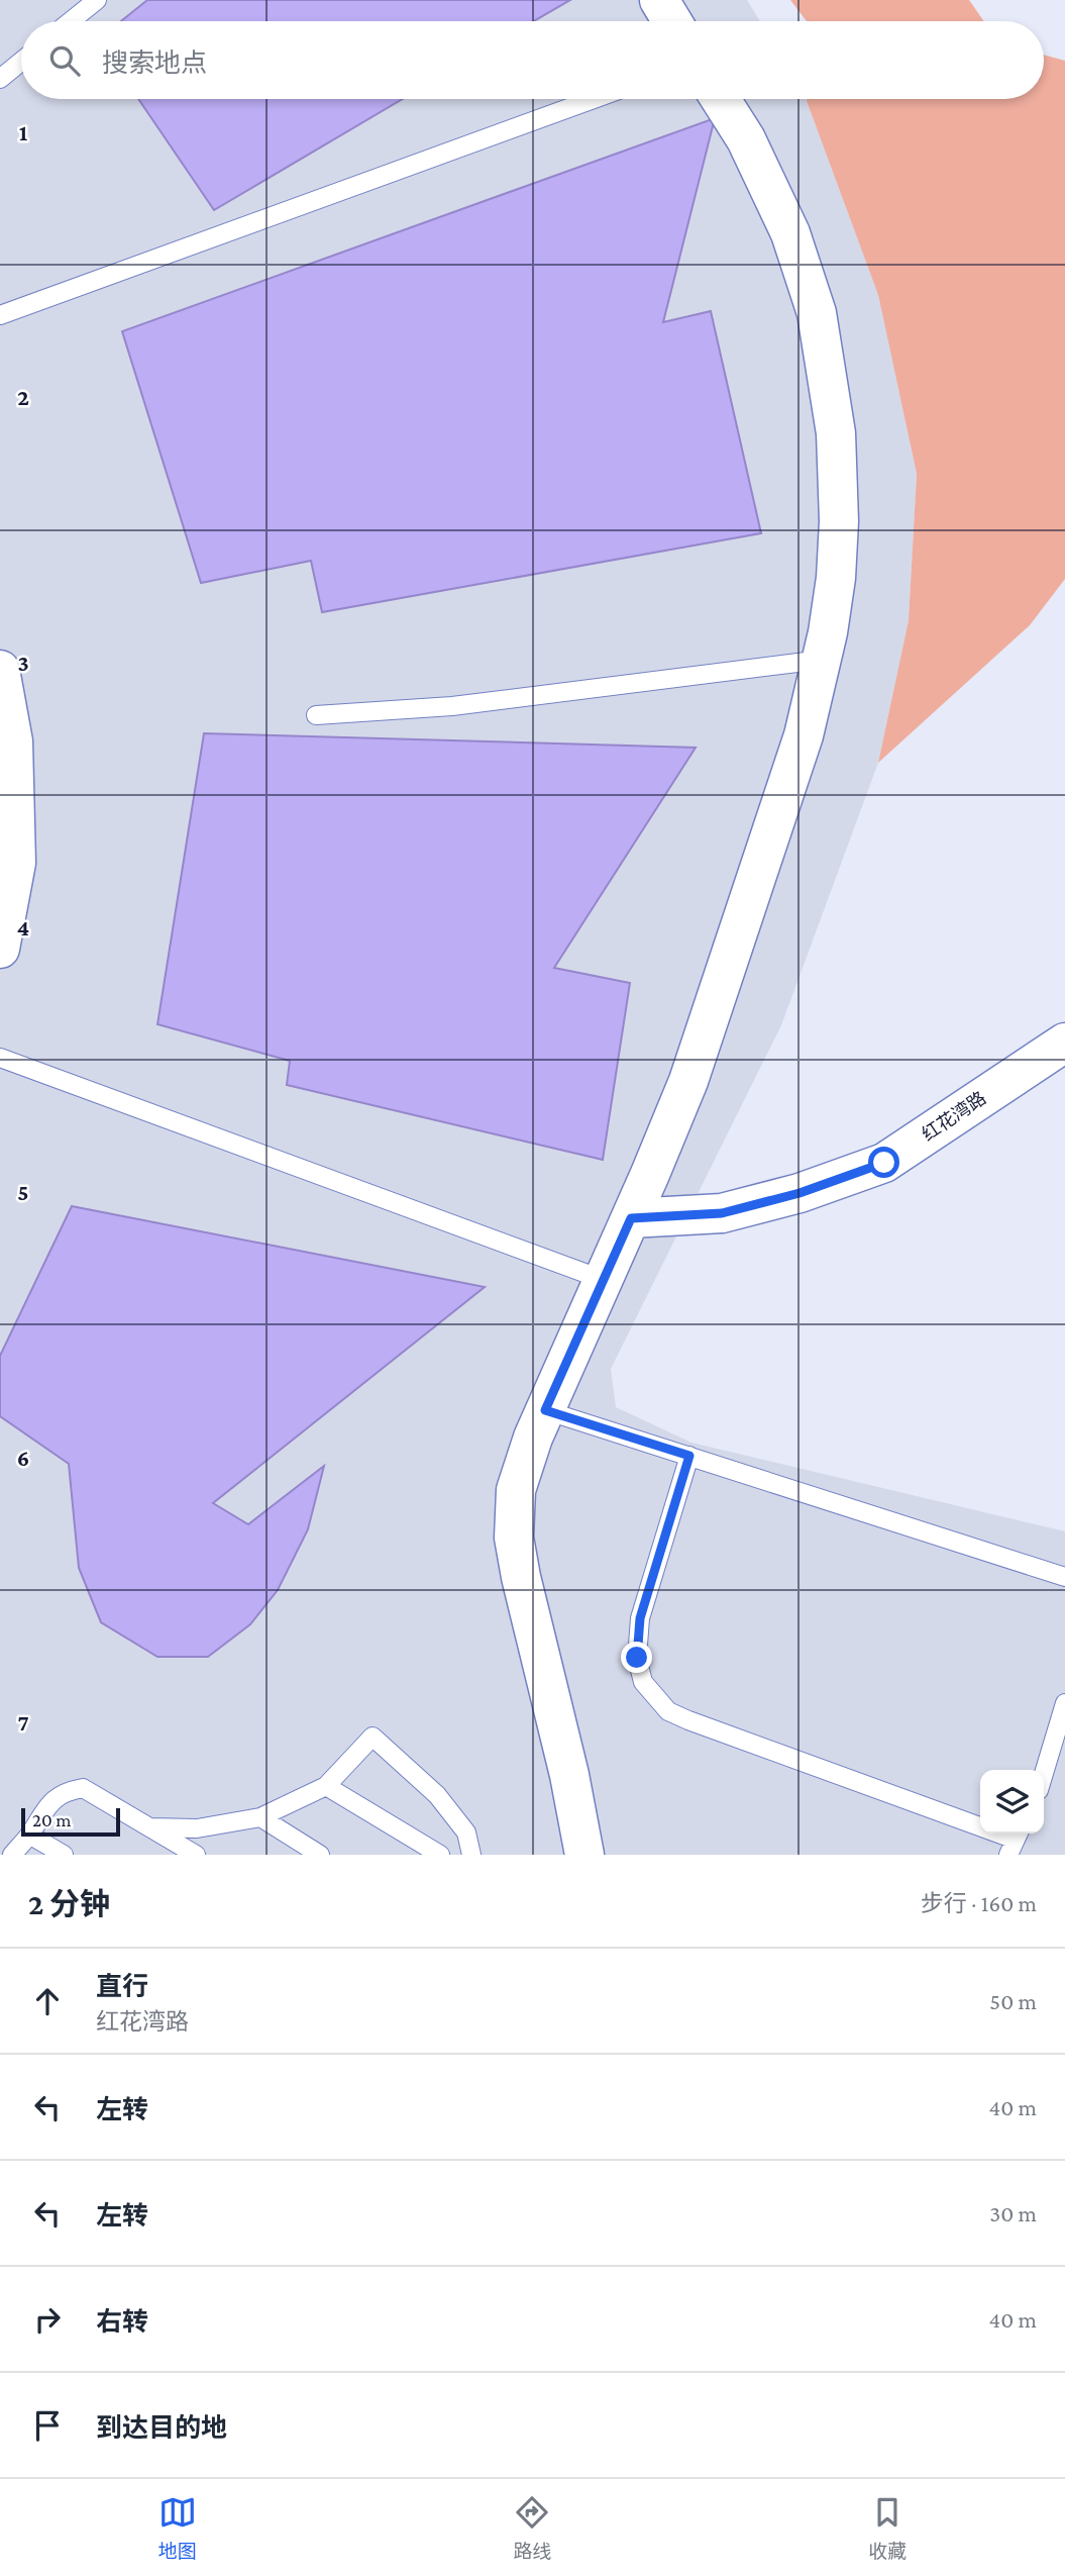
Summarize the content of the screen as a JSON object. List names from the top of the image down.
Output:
{
  "streets": {
    "street": ["红花湾路"]
  },
  "scale_bar": "20 m",
  "page": {
    "search": "搜索地点",
    "scale": "20 m",
    "heading": ["2 分钟", "步行 · 160 m"],
    "list": [
      ["直行", "红花湾路", "50 m"],
      ["左转", "40 m"],
      ["左转", "30 m"],
      ["右转", "40 m"],
      "到达目的地"
    ],
    "nav": ["地图", "路线", "收藏"]
  },
  "grid": {
    "rows": [
      "1",
      "2",
      "3",
      "4",
      "5",
      "6",
      "7"
    ]
  }
}
